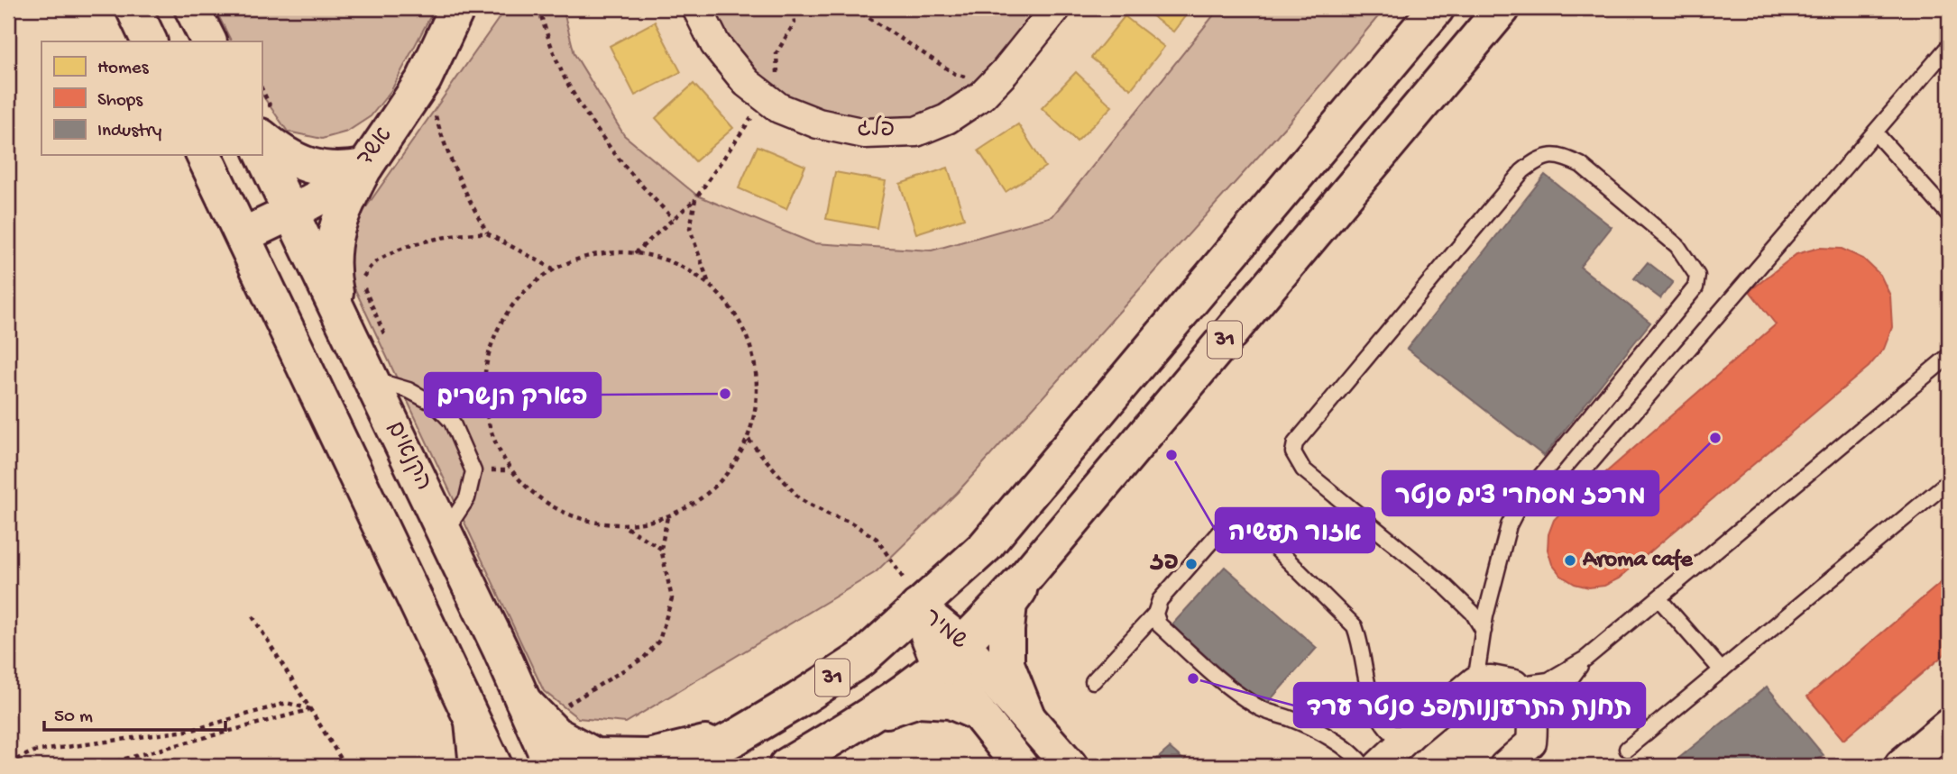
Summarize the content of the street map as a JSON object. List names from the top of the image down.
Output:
{
  "streets": {
    "main road": [
      "אשד",
      "31",
      "הקנאים",
      "שמיר"
    ],
    "street": ["פלג"]
  },
  "crossings": [
    ["אשד", "הקנאים"],
    ["31", "שמיר"]
  ],
  "places": [
    "פארק הנשרים",
    "מרכז מסחרי צים סנטר",
    "אזור תעשיה",
    "Aroma cafe",
    "פז",
    "תחנת התרעננות/פז סנטר ערד"
  ],
  "legend": ["Homes", "Shops", "Industry"],
  "scale_bar": "50 m"
}
